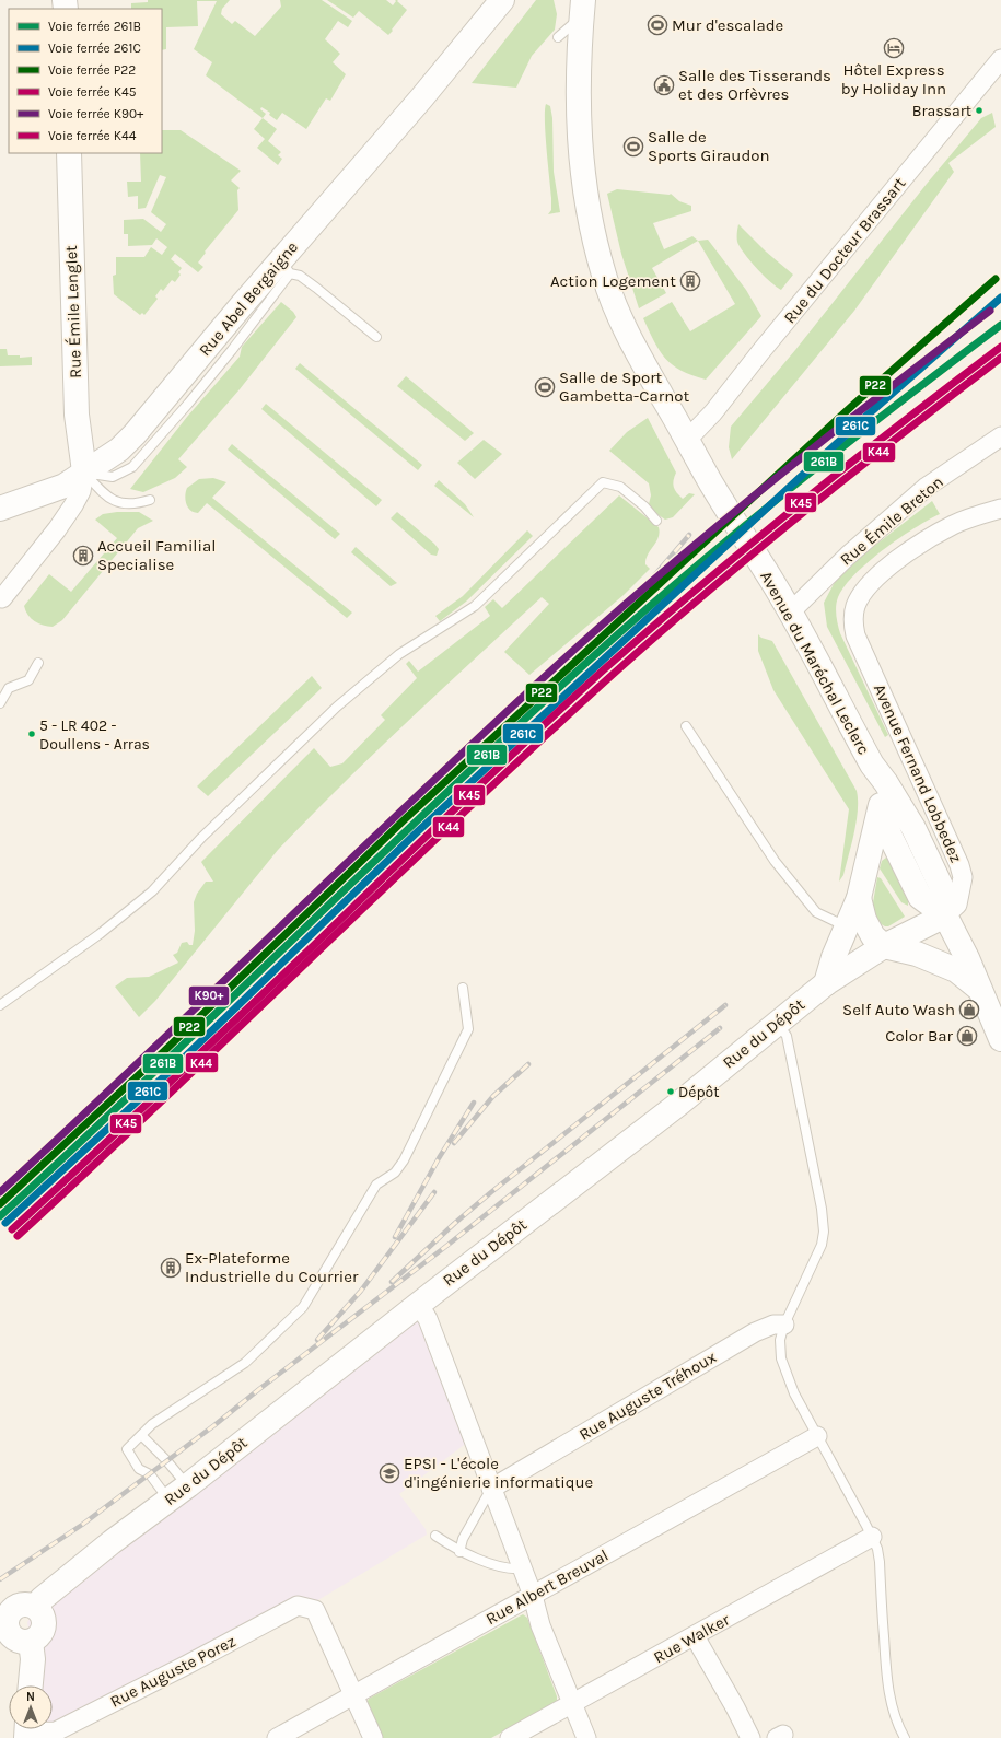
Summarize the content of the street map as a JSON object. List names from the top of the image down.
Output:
{
  "streets": {
    "main road": [
      "Rue Abel Bergaigne",
      "Rue Émile Lenglet",
      "Avenue du Maréchal Leclerc",
      "Rue du Dépôt"
    ],
    "street": [
      "Rue du Docteur Brassart",
      "Rue Émile Breton",
      "Avenue Fernand Lobbedez",
      "Rue Auguste Tréhoux",
      "Rue Albert Breuval",
      "Rue Walker",
      "Rue Auguste Porez"
    ]
  },
  "crossings": [
    ["Rue du Docteur Brassart", "Avenue du Maréchal Leclerc"],
    ["Rue Abel Bergaigne", "Rue Émile Lenglet"],
    ["Rue Émile Breton", "Avenue du Maréchal Leclerc"],
    ["Avenue du Maréchal Leclerc", "Avenue Fernand Lobbedez"],
    ["Avenue du Maréchal Leclerc", "Rue du Dépôt"],
    ["Avenue Fernand Lobbedez", "Rue du Dépôt"],
    ["Rue Albert Breuval", "Rue Auguste Porez"]
  ],
  "places": {
    "sports": ["Mur d'escalade", "Salle de Sports Giraudon", "Salle de Sport Gambetta-Carnot"],
    "hotel": ["Hôtel Express by Holiday Inn"],
    "public building": ["Salle des Tisserands et des Orfèvres"],
    "other": ["Brassart", "5 - LR 402 - Doullens - Arras", "Dépôt"],
    "building": ["Action Logement", "Accueil Familial Specialise", "Ex-Plateforme Industrielle du Courrier"],
    "shop": ["Self Auto Wash", "Color Bar"],
    "school or university": ["EPSI - L'école d'ingénierie informatique"]
  },
  "lines": [
    "rail line P22",
    "rail line 261C",
    "rail line K90+",
    "rail line 261B",
    "rail line K45",
    "rail line K44"
  ],
  "legend": [
    "Voie ferrée 261B",
    "Voie ferrée 261C",
    "Voie ferrée P22",
    "Voie ferrée K45",
    "Voie ferrée K90+",
    "Voie ferrée K44"
  ],
  "north": "top"
}
